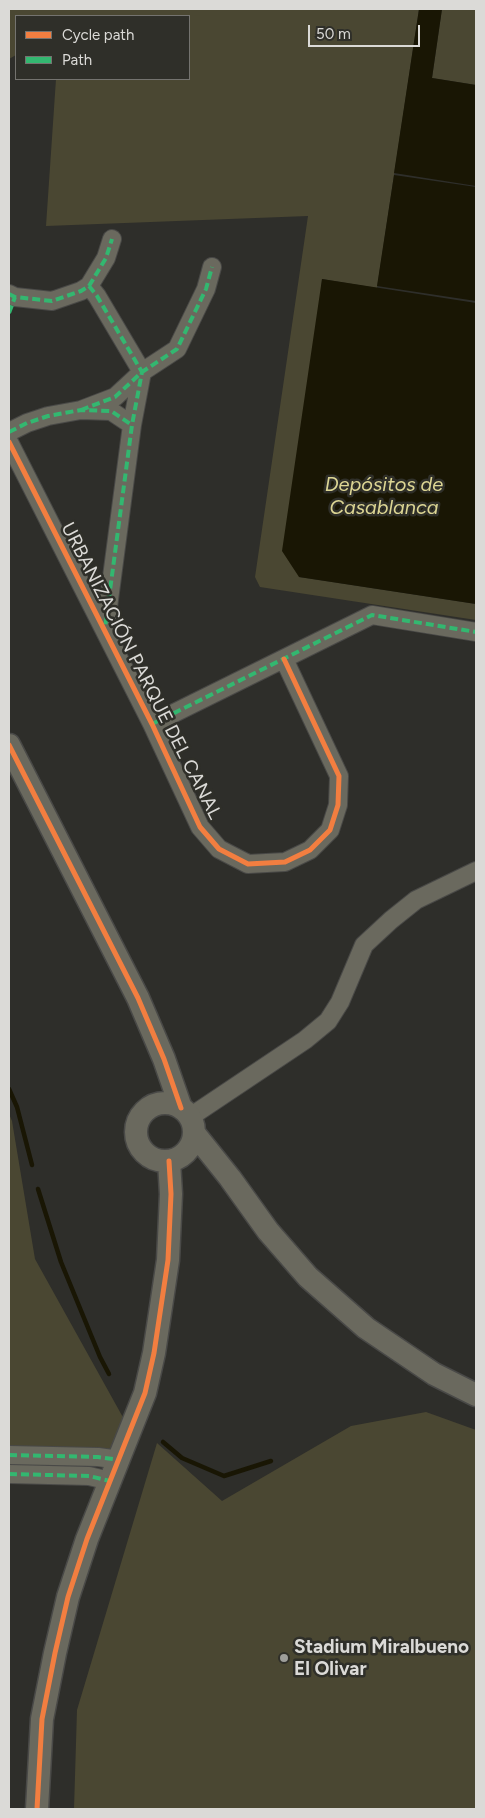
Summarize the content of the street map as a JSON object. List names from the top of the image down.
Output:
{
  "streets": {
    "street": ["URBANIZACIÓN PARQUE DEL CANAL"]
  },
  "water": ["Depósitos de Casablanca"],
  "places": ["Stadium Miralbueno El Olivar"],
  "legend": ["Cycle path", "Path"],
  "scale_bar": "50 m"
}
